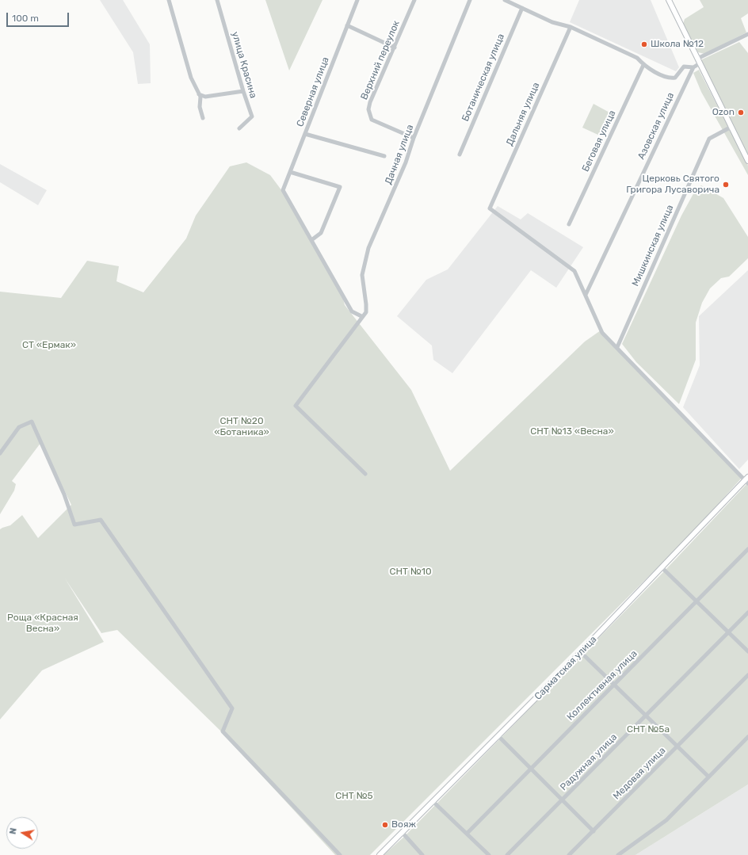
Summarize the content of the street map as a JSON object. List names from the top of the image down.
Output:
{
  "streets": {
    "main road": ["Сарматская улица"],
    "street": [
      "Верхний переулок",
      "улица Красина",
      "Ботаническая улица",
      "Северная улица",
      "Дальняя улица",
      "Азовская улица",
      "Беговая улица",
      "Дачная улица",
      "Мишкинская улица",
      "Коллективная улица",
      "Радужная улица",
      "Медовая улица"
    ]
  },
  "crossings": [
    ["Верхний переулок", "Дачная улица"],
    ["Дальняя улица", "Азовская улица"]
  ],
  "parks": [
    "СТ «Ермак»",
    "СНТ №20 «Ботаника»",
    "СНТ №13 «Весна»",
    "СНТ №10",
    "Роща «Красная Весна»",
    "СНТ №5а",
    "СНТ №5"
  ],
  "places": [
    "Школа №12",
    "Ozon",
    "Церковь Святого Григора Лусаворича",
    "Вояж"
  ],
  "scale_bar": "100 m",
  "north": "left"
}
